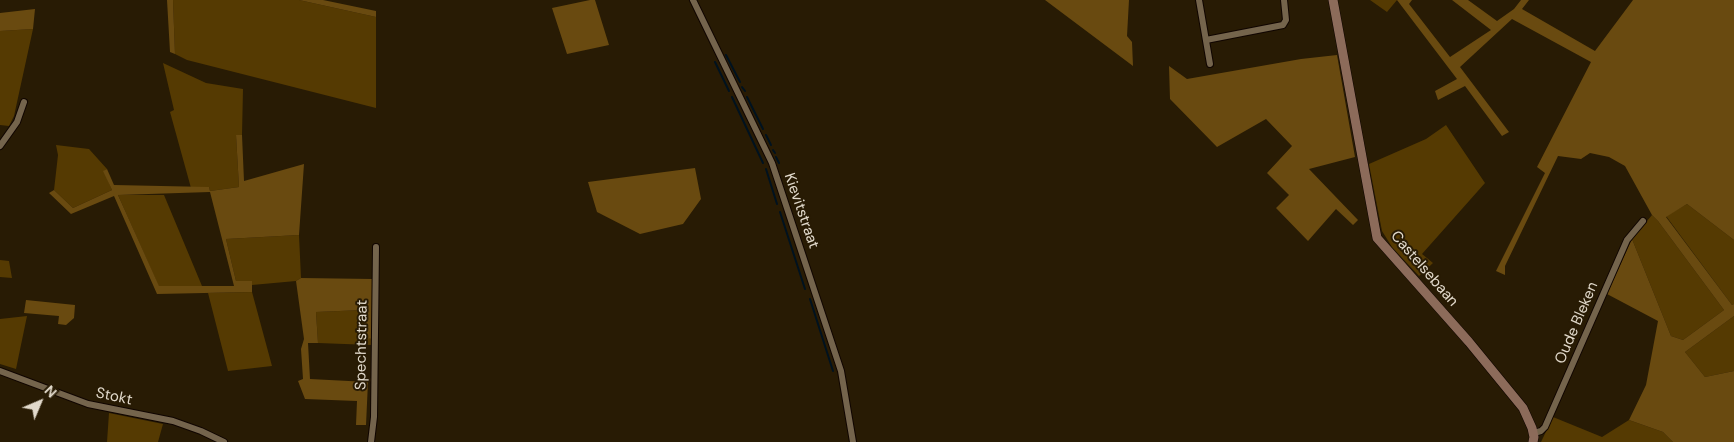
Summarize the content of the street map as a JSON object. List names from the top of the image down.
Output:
{
  "streets": {
    "street": [
      "Kievitstraat",
      "Castelsebaan",
      "Oude Bleken",
      "Spechtstraat",
      "Stokt"
    ]
  },
  "crossings": [
    ["Castelsebaan", "Oude Bleken"]
  ],
  "north": "top right"
}
